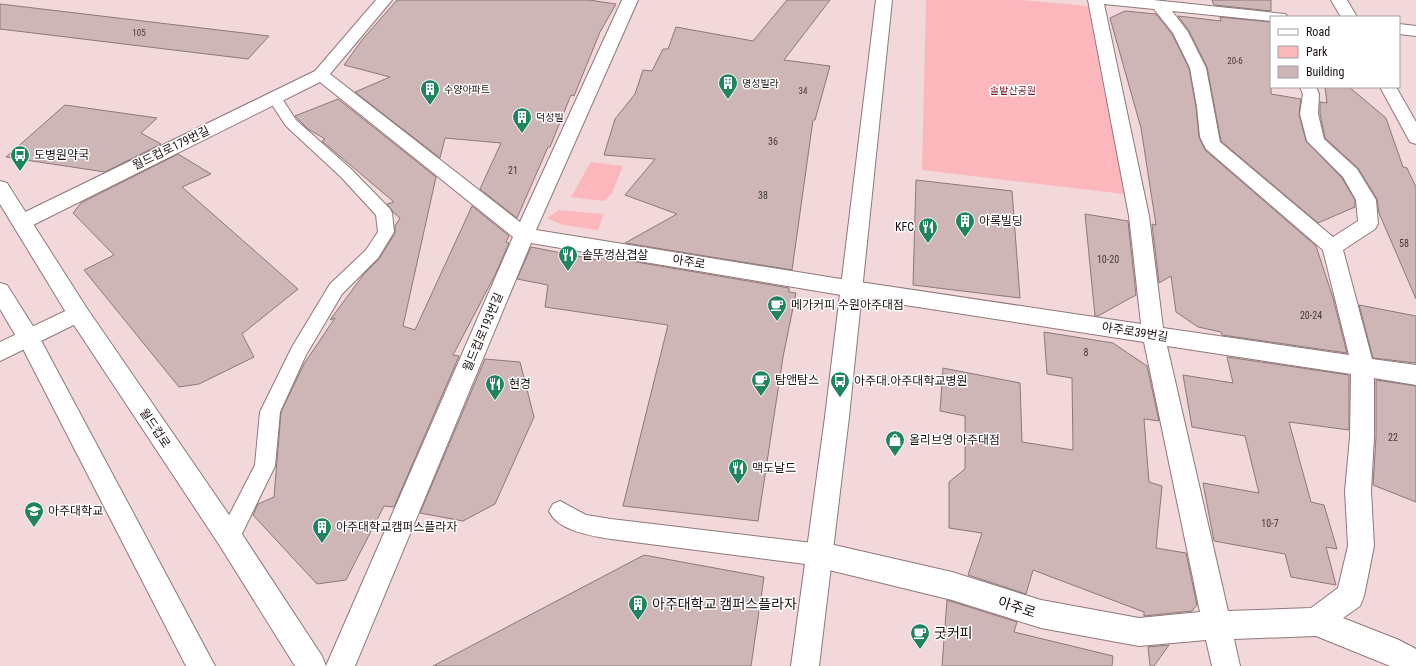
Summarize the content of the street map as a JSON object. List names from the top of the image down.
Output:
{
  "streets": {
    "street": [
      "월드컵로179번길",
      "아주로",
      "월드컵로193번길",
      "아주로39번길",
      "월드컵로"
    ]
  },
  "crossings": [
    ["월드컵로179번길", "월드컵로"],
    ["아주로", "월드컵로193번길"],
    ["아주로", "아주로39번길"]
  ],
  "parks": ["솔밭산공원"],
  "places": {
    "building": [
      "명성빌라",
      "수양아파트",
      "덕성빌",
      "아록빌딩",
      "아주대학교캠퍼스플라자",
      "아주대학교 캠퍼스플라자"
    ],
    "bus stop": ["도병원약국", "아주대.아주대학교병원"],
    "restaurant": [
      "KFC",
      "솥뚜껑삼겹살",
      "현경",
      "맥도날드"
    ],
    "cafe": ["메가커피 수원아주대점", "탐앤탐스", "굿커피"],
    "shop": ["올리브영 아주대점"],
    "school or university": ["아주대학교"]
  },
  "house_numbers": [
    "105",
    "20-6",
    "34",
    "36",
    "21",
    "38",
    "58",
    "10-20",
    "20-24",
    "8",
    "22",
    "10-7"
  ],
  "legend": ["Road", "Park", "Building"]
}
